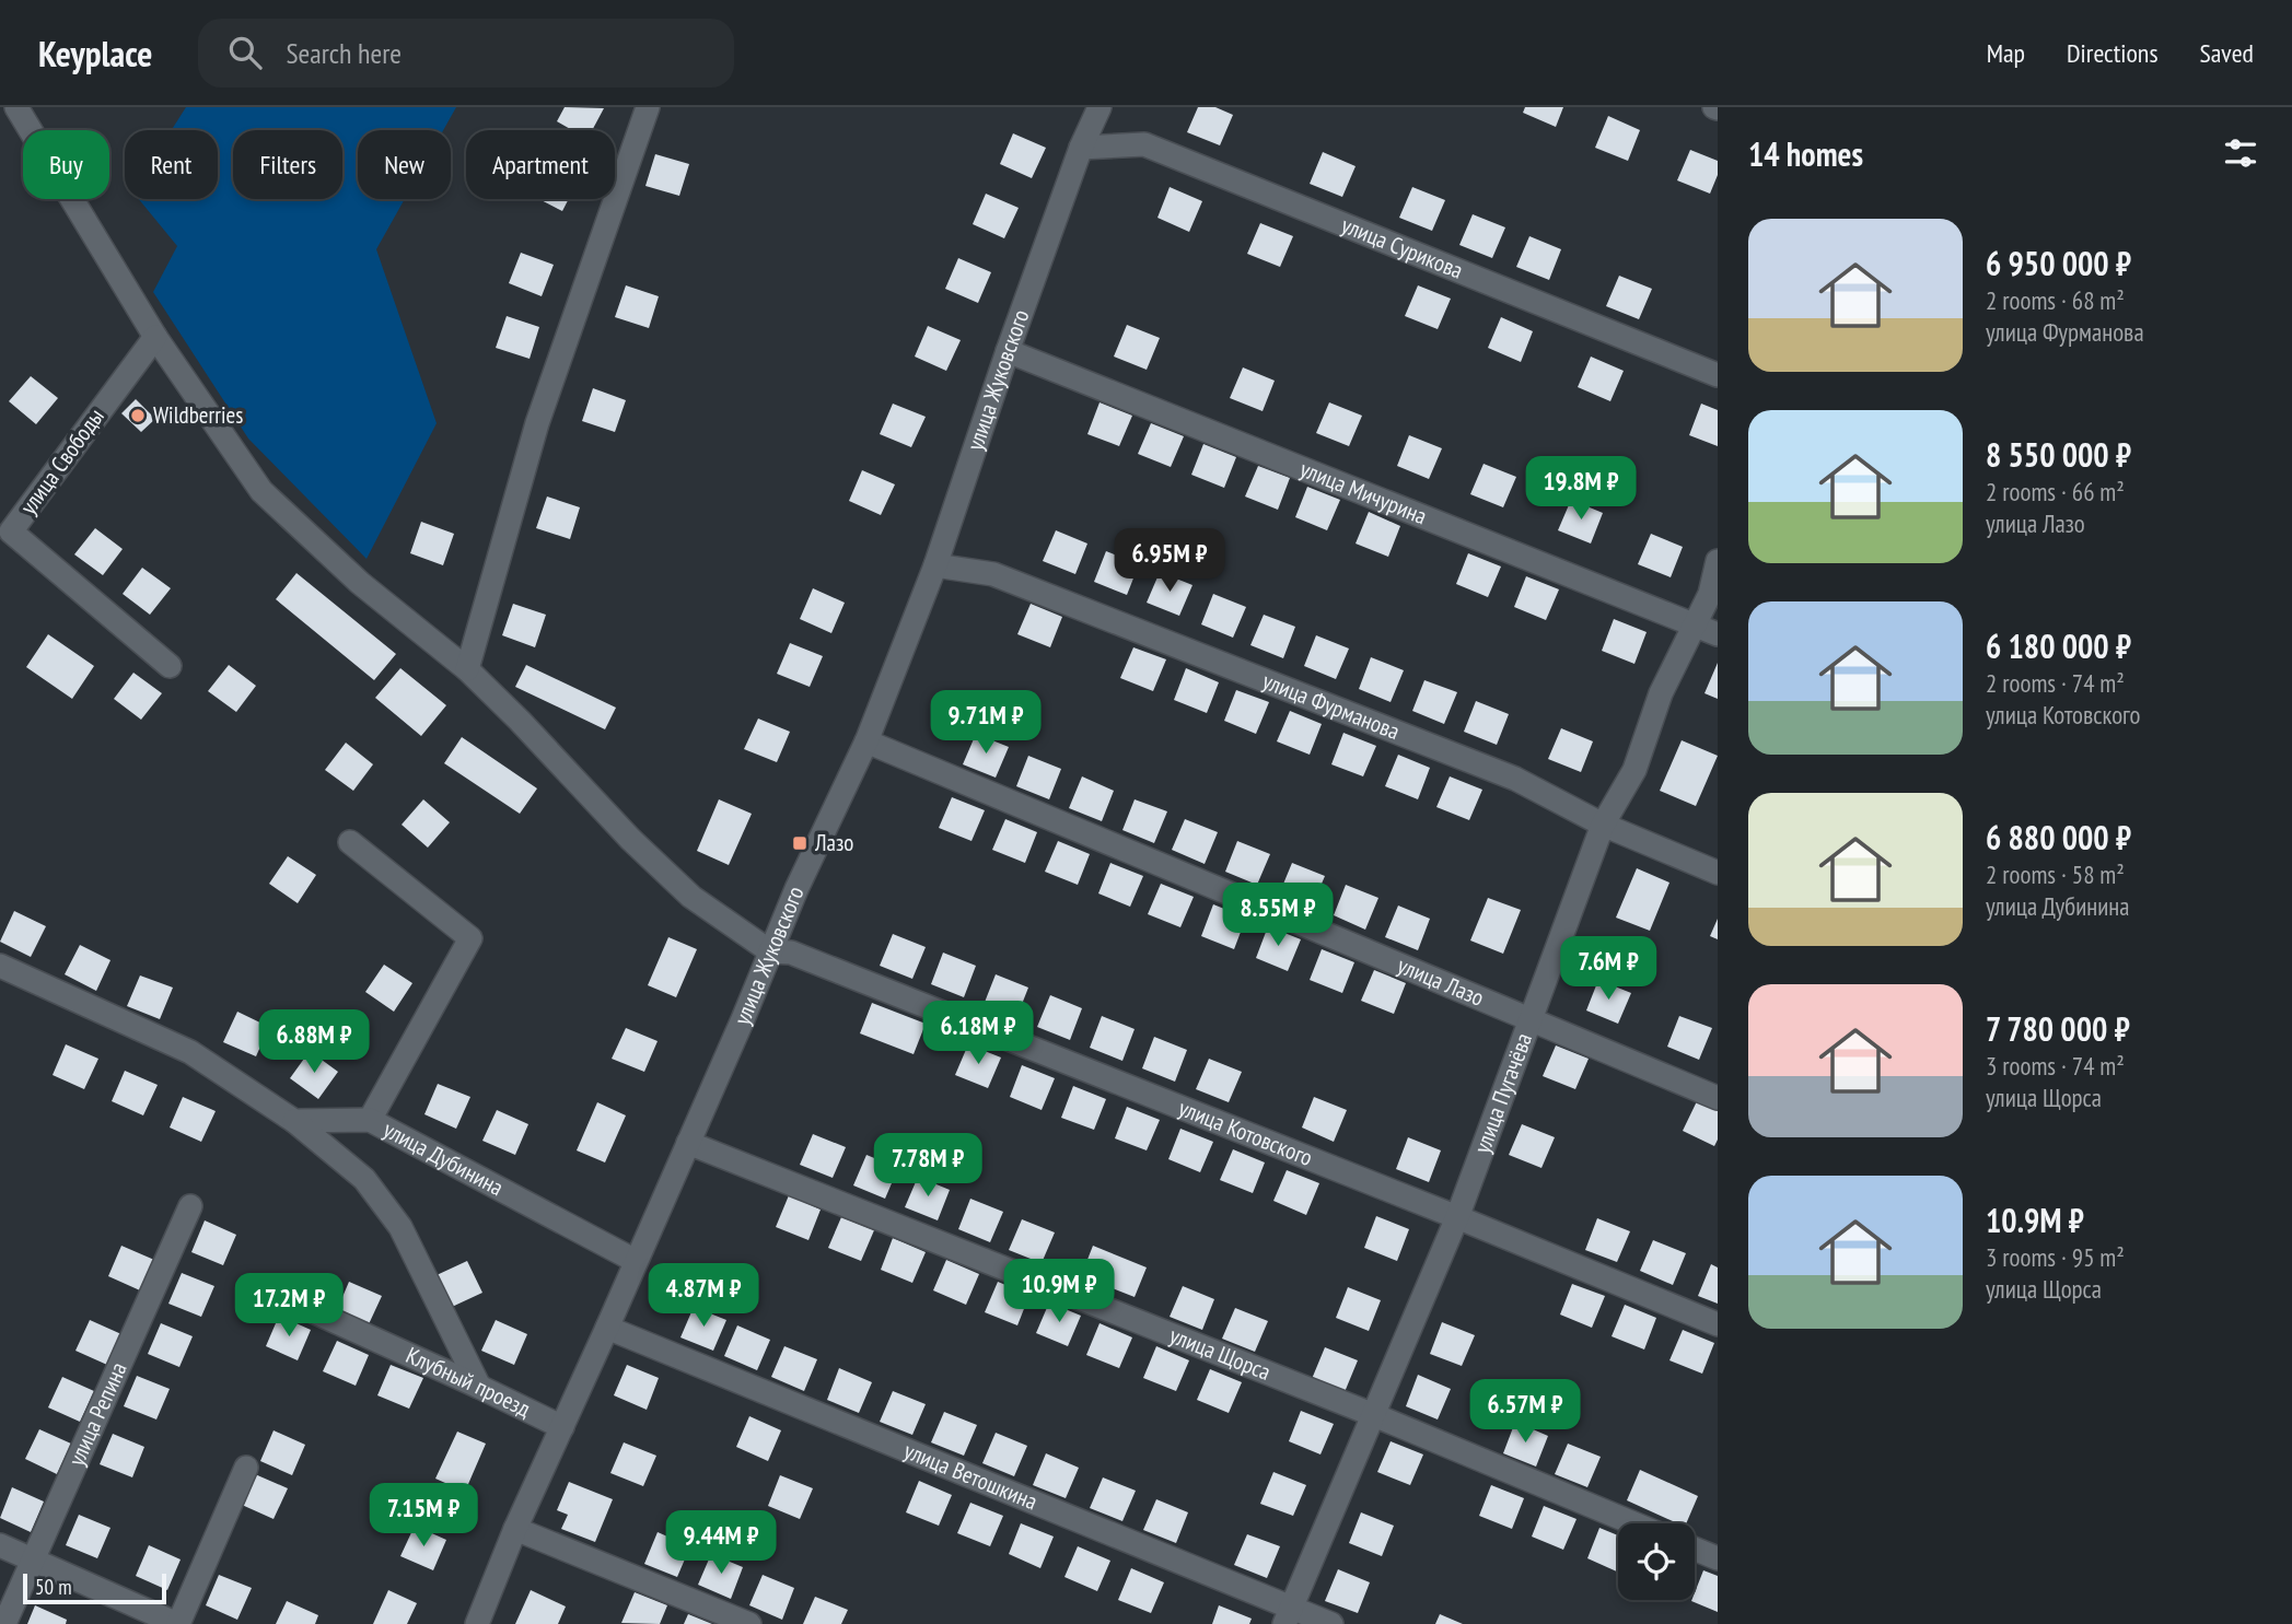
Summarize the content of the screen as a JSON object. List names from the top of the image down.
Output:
{
  "streets": {
    "street": [
      "улица Сурикова",
      "улица Жуковского",
      "улица Свободы",
      "улица Мичурина",
      "улица Фурманова",
      "улица Лазо",
      "улица Пугачёва",
      "улица Котовского",
      "улица Дубинина",
      "улица Щорса",
      "Клубный проезд",
      "улица Репина",
      "улица Ветошкина"
    ]
  },
  "crossings": [
    ["улица Сурикова", "улица Жуковского"],
    ["улица Жуковского", "улица Мичурина"],
    ["улица Жуковского", "улица Фурманова"],
    ["улица Жуковского", "улица Лазо"],
    ["улица Жуковского", "улица Котовского"],
    ["улица Жуковского", "улица Дубинина"],
    ["улица Жуковского", "улица Щорса"],
    ["улица Жуковского", "Клубный проезд"],
    ["улица Жуковского", "улица Ветошкина"],
    ["улица Мичурина", "улица Пугачёва"],
    ["улица Фурманова", "улица Пугачёва"],
    ["улица Лазо", "улица Пугачёва"],
    ["улица Пугачёва", "улица Котовского"],
    ["улица Пугачёва", "улица Щорса"],
    ["улица Пугачёва", "улица Ветошкина"]
  ],
  "places": {
    "other": ["Wildberries"],
    "transit": ["Лазо"]
  },
  "scale_bar": "50 m",
  "page": {
    "header": "Keyplace",
    "search": "Search here",
    "nav": ["Map", "Directions", "Saved"],
    "heading": "14 homes",
    "chip": [
      "Buy",
      "Rent",
      "Filters",
      "New",
      "Apartment"
    ],
    "list": [
      {
        "name": "6 950 000 ₽",
        "note": "2 rooms · 68 m² · улица Фурманова"
      },
      {
        "name": "8 550 000 ₽",
        "note": "2 rooms · 66 m² · улица Лазо"
      },
      {
        "name": "6 180 000 ₽",
        "note": "2 rooms · 74 m² · улица Котовского"
      },
      {
        "name": "6 880 000 ₽",
        "note": "2 rooms · 58 m² · улица Дубинина"
      },
      {
        "name": "7 780 000 ₽",
        "note": "3 rooms · 74 m² · улица Щорса"
      },
      {
        "name": "10.9M ₽",
        "note": "3 rooms · 95 m² · улица Щорса"
      }
    ],
    "price": [
      "19.8M ₽",
      "6.95M ₽",
      "9.71M ₽",
      "8.55M ₽",
      "7.6M ₽",
      "6.18M ₽",
      "6.88M ₽",
      "7.78M ₽",
      "10.9M ₽",
      "4.87M ₽",
      "17.2M ₽",
      "6.57M ₽",
      "7.15M ₽",
      "9.44M ₽"
    ],
    "scale": "50 m"
  }
}
